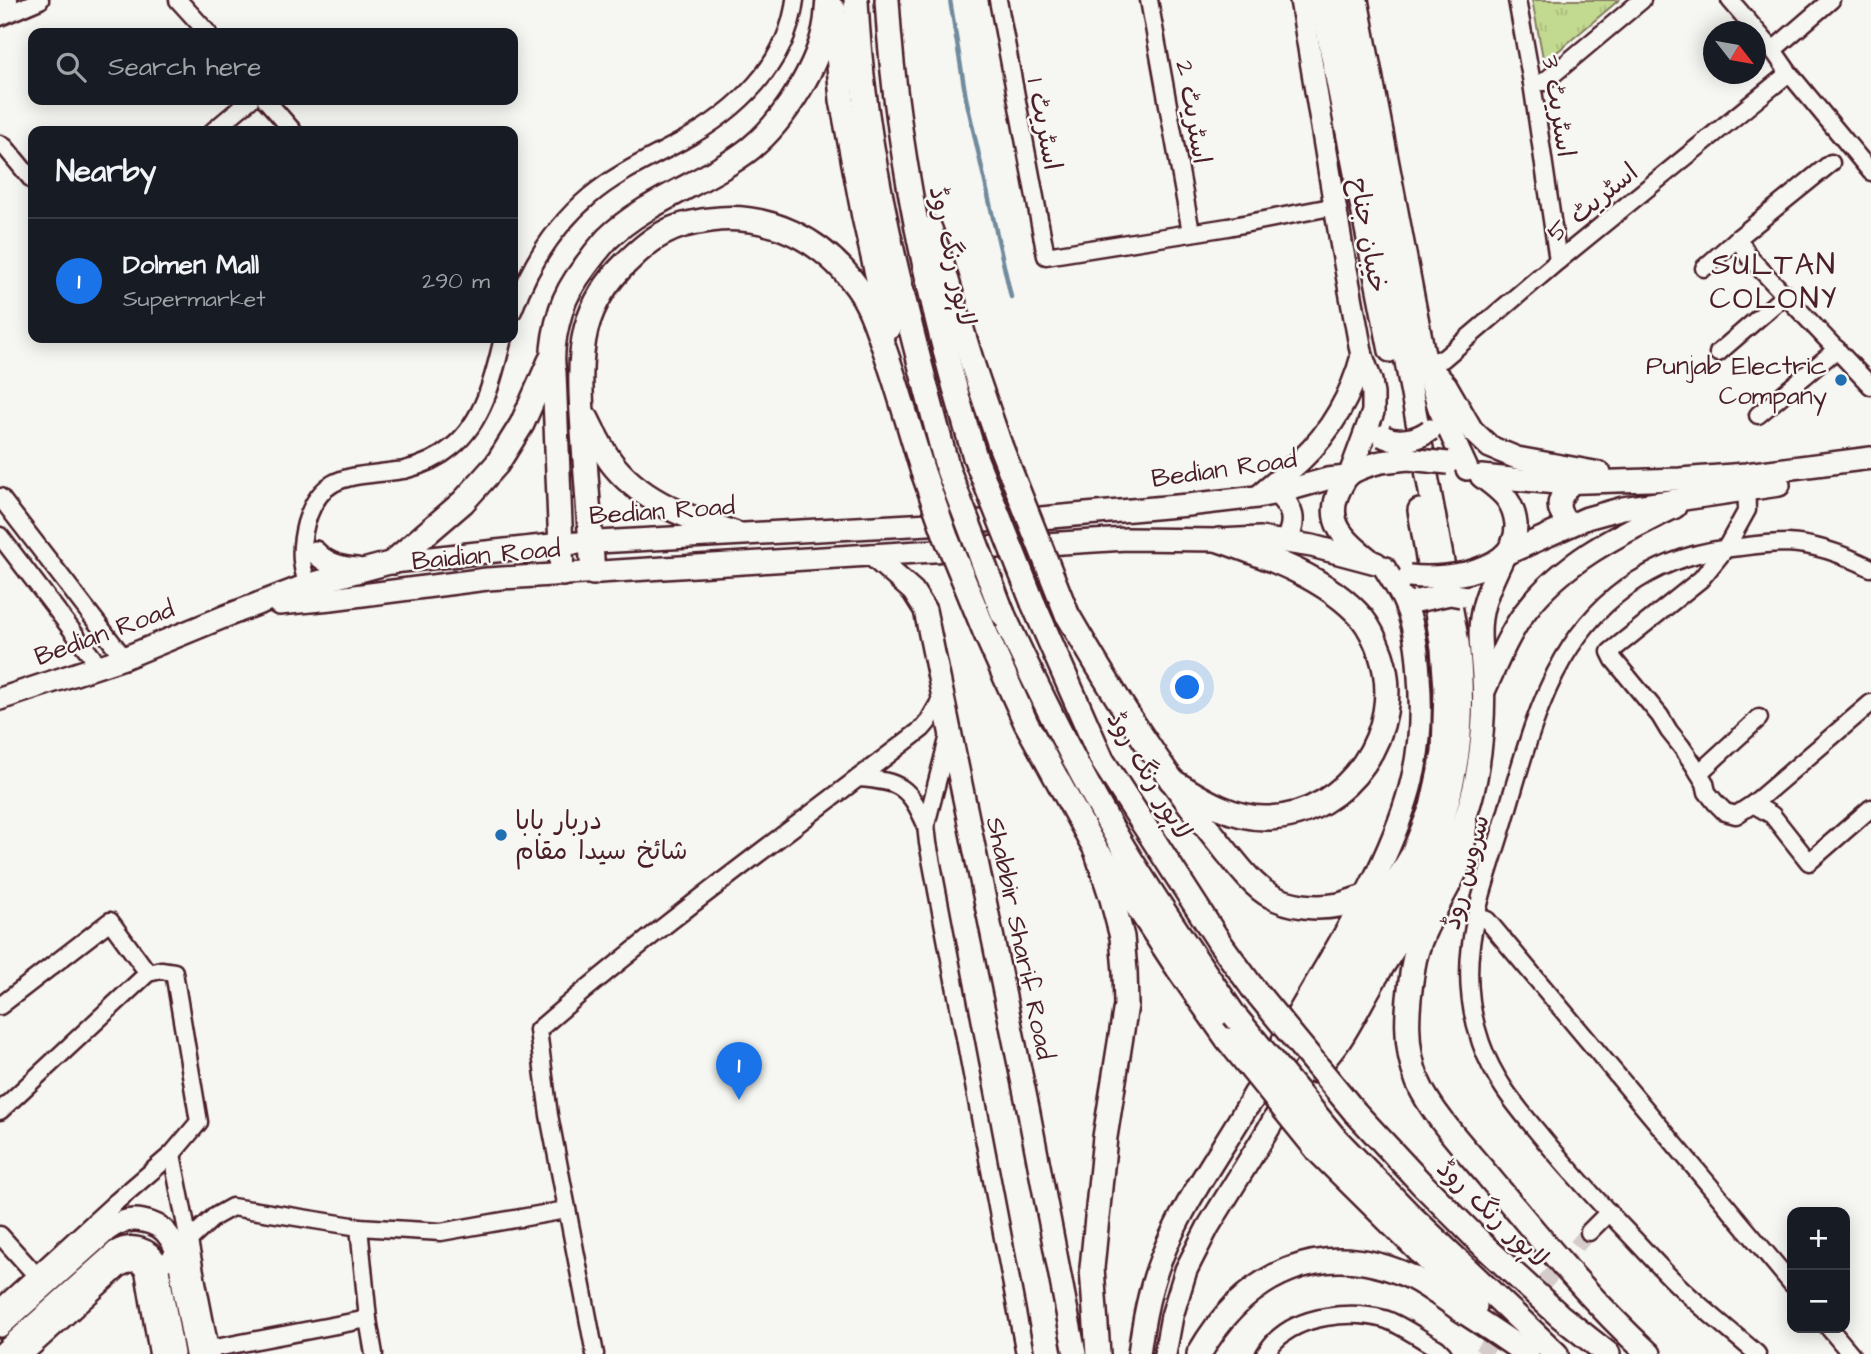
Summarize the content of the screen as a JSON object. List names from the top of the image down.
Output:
{
  "streets": {
    "highway": ["لاہور رنگ روڈ"],
    "main road": [
      "خیبان جناح",
      "Bedian Road",
      "Baidian Road",
      "Shabbir Sharif Road"
    ],
    "street": [
      "اسٹریٹ 3",
      "اسٹریٹ 2",
      "اسٹریٹ 1",
      "اسٹریٹ 5",
      "سروس روڈ"
    ]
  },
  "crossings": [
    ["اسٹریٹ 3", "اسٹریٹ 5"],
    ["اسٹریٹ 2", "اسٹریٹ 1"],
    ["اسٹریٹ 5", "خیبان جناح"],
    ["خیبان جناح", "Bedian Road"],
    ["Bedian Road", "Baidian Road"],
    ["Baidian Road", "Shabbir Sharif Road"]
  ],
  "districts": ["SULTAN COLONY"],
  "places": ["Punjab Electric Company", "دربار بابا شائخ سیدا مقام"],
  "north": "bottom right",
  "page": {
    "search": "Search here",
    "heading": "Nearby",
    "list": [
      {
        "mark": "1",
        "name": "Dolmen Mall",
        "note": "Supermarket",
        "value": "290 m"
      }
    ],
    "pins": "1",
    "map_buttons": ["+", "−"]
  }
}
